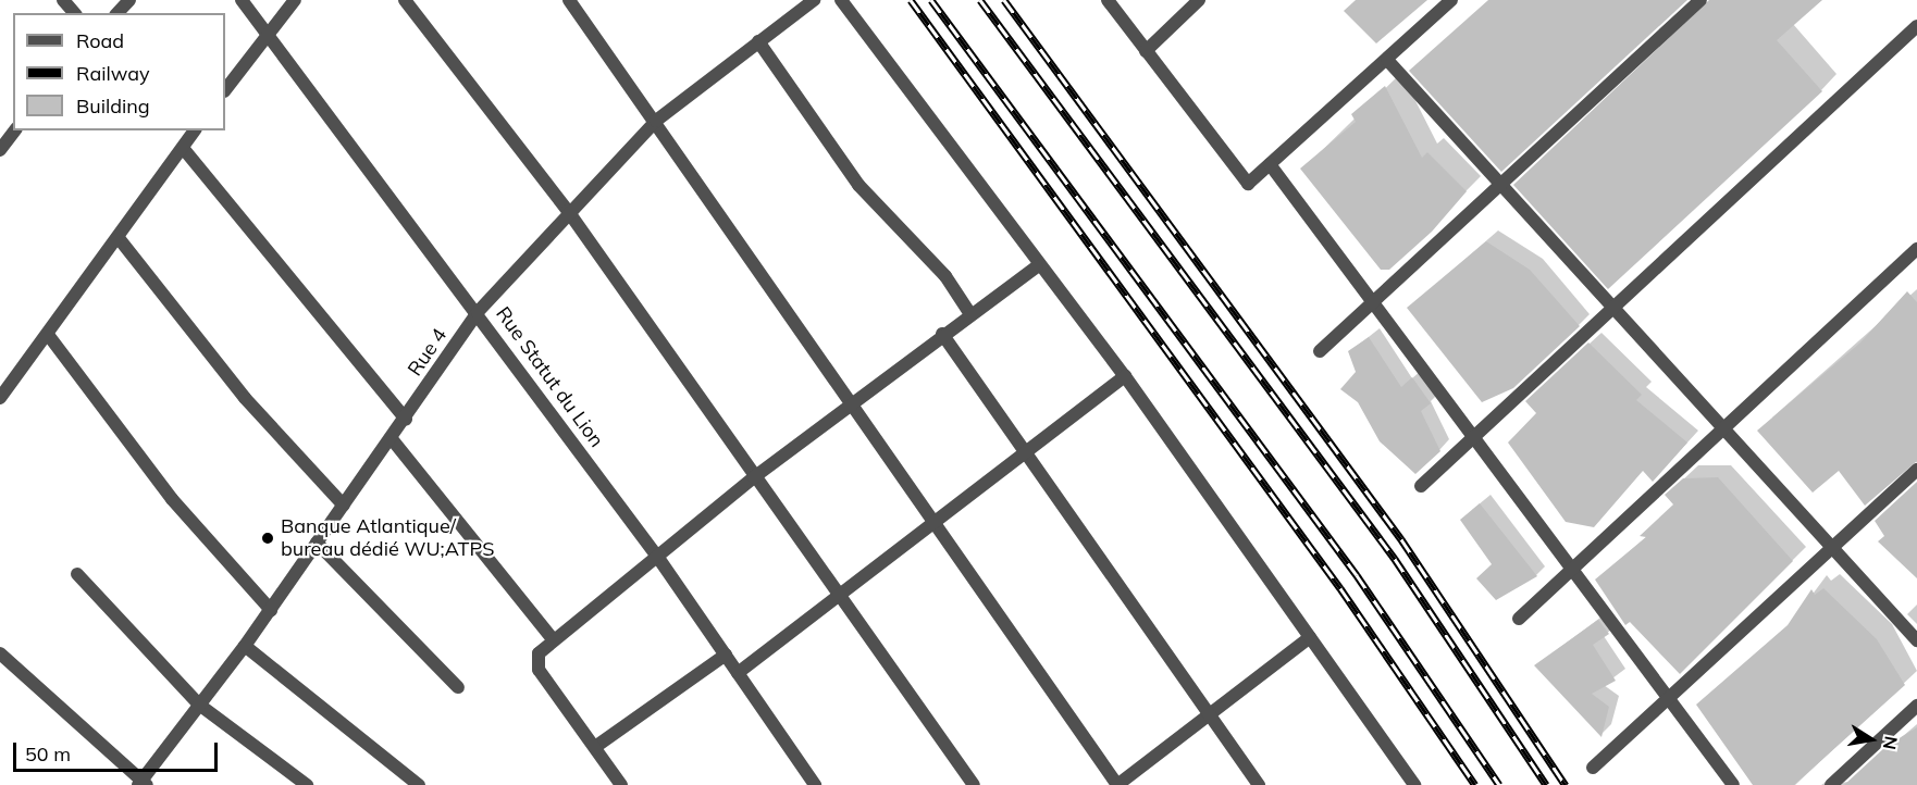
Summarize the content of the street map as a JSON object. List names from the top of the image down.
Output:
{
  "streets": {
    "street": ["Rue 4", "Rue Statut du Lion"]
  },
  "crossings": [
    ["Rue 4", "Rue Statut du Lion"]
  ],
  "places": ["Banque Atlantique/ bureau dédié WU;ATPS"],
  "legend": ["Road", "Railway", "Building"],
  "scale_bar": "50 m",
  "north": "right"
}
